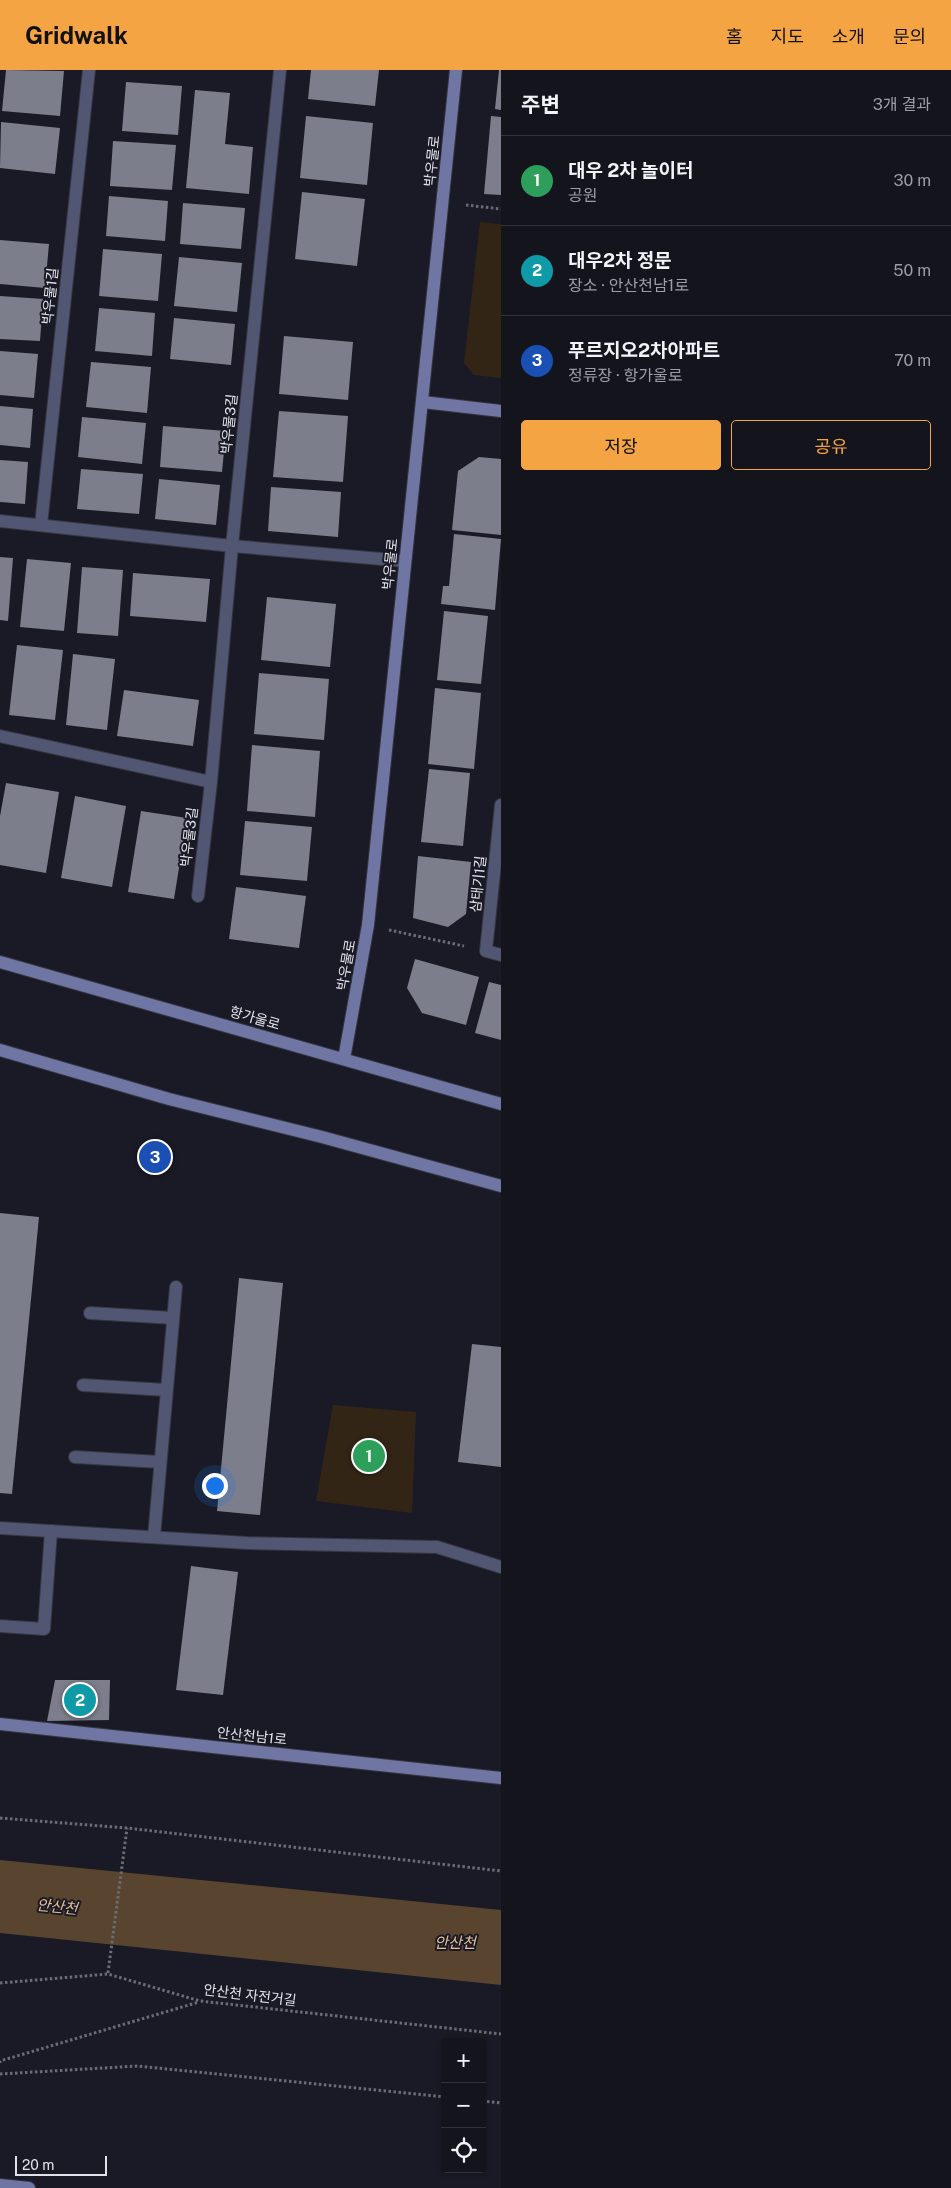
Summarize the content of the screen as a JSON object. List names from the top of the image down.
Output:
{
  "streets": {
    "street": [
      "박우물로",
      "박우물1길",
      "박우물3길",
      "삼태기1길",
      "항가울로",
      "안산천남1로"
    ],
    "path": ["안산천 자전거길"]
  },
  "crossings": [
    ["박우물로", "항가울로"]
  ],
  "water": ["안산천"],
  "scale_bar": "20 m",
  "page": {
    "header": "Gridwalk",
    "nav": [
      "홈",
      "지도",
      "소개",
      "문의"
    ],
    "heading": ["주변", "3개 결과"],
    "list": [
      {
        "mark": "1",
        "name": "대우 2차 놀이터",
        "note": "공원",
        "value": "30 m"
      },
      {
        "mark": "2",
        "name": "대우2차 정문",
        "note": "장소 · 안산천남1로",
        "value": "50 m"
      },
      {
        "mark": "3",
        "name": "푸르지오2차아파트",
        "note": "정류장 · 항가울로",
        "value": "70 m"
      }
    ],
    "buttons": ["저장", "공유"],
    "pins": ["3", "1", "2"],
    "map_buttons": ["+", "−"],
    "scale": "20 m"
  }
}
